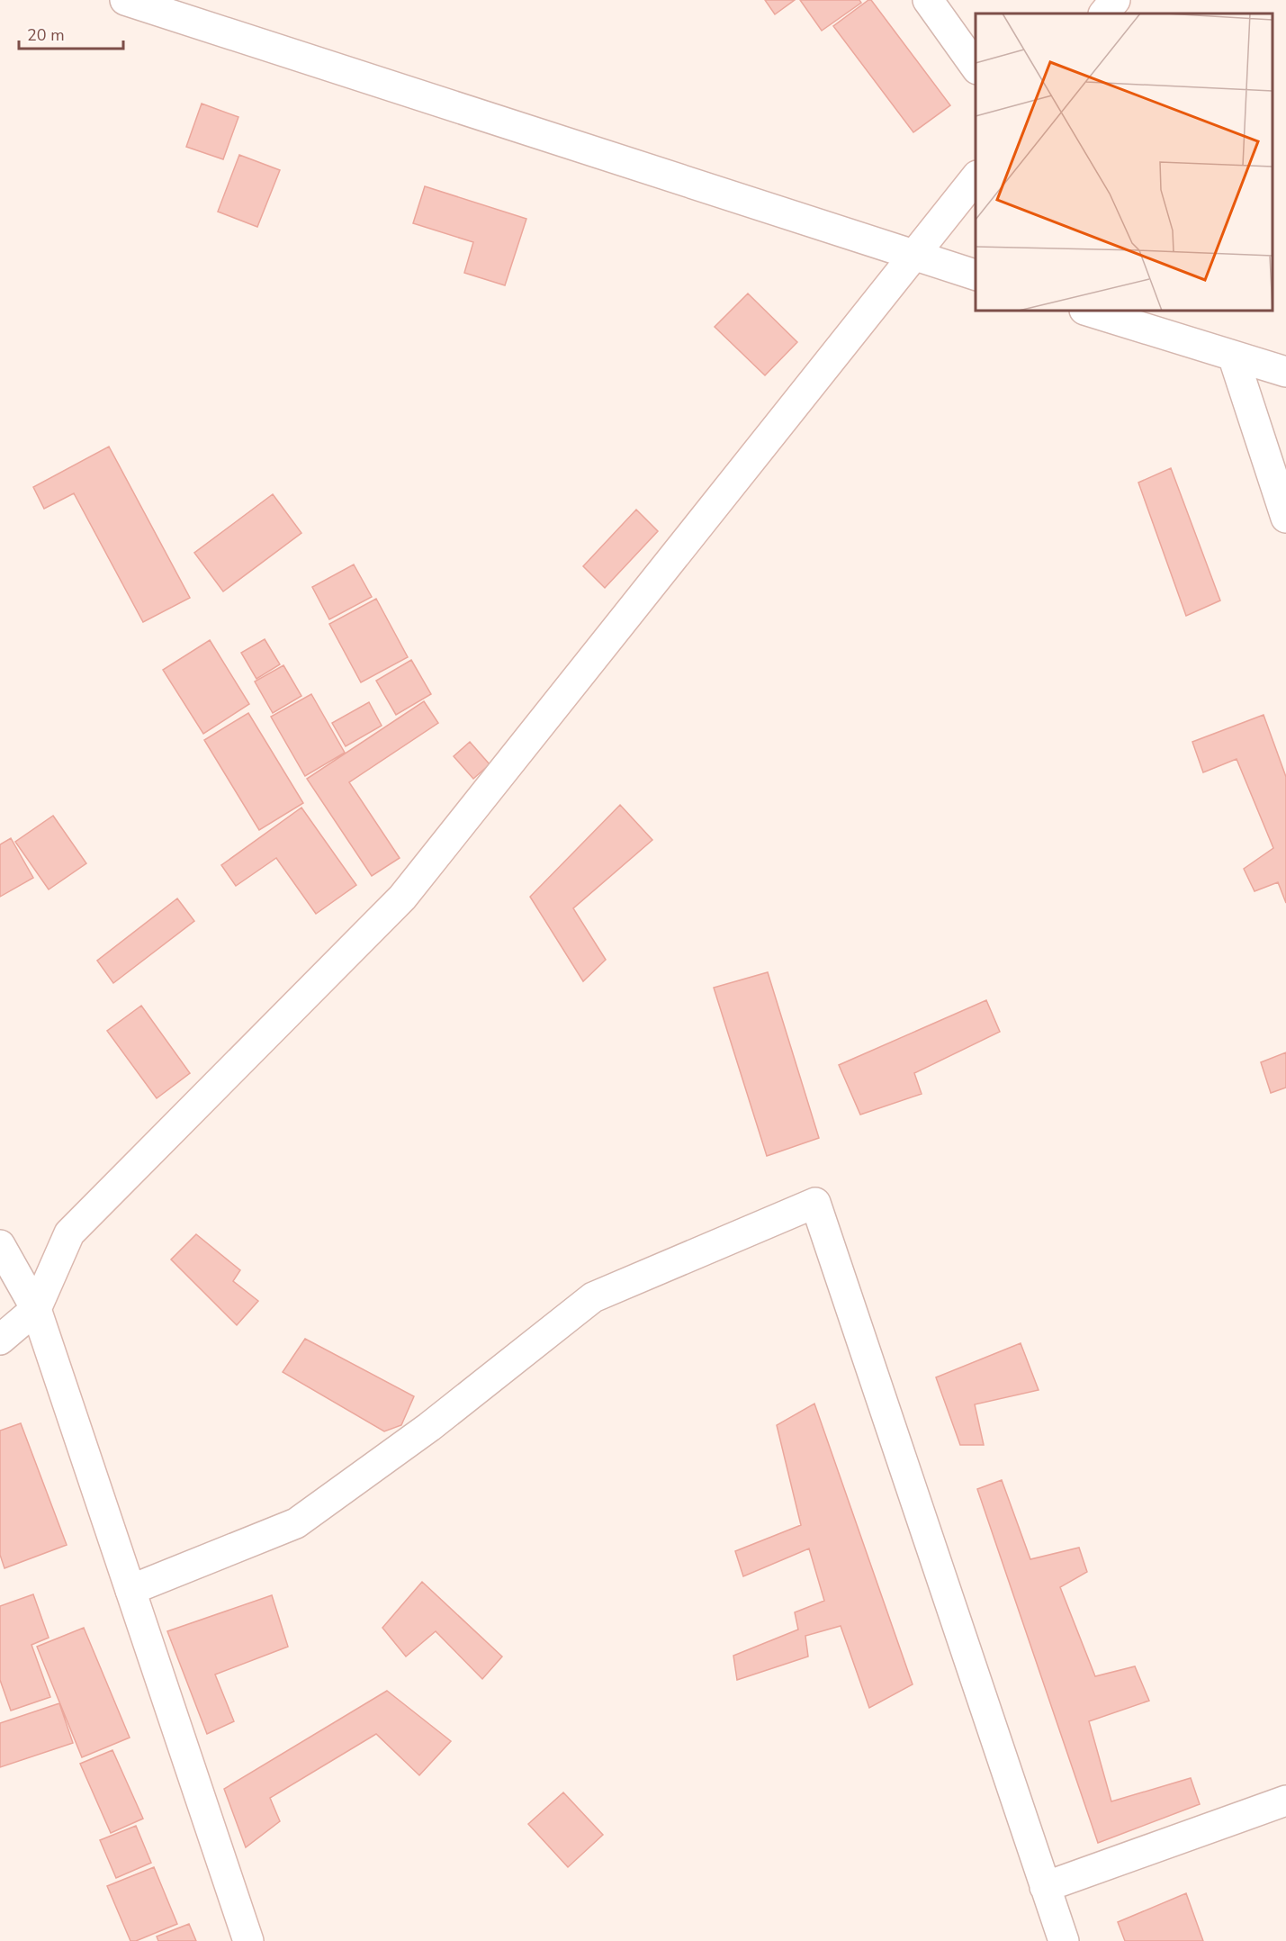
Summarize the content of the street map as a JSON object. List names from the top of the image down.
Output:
{
  "scale_bar": "20 m"
}
